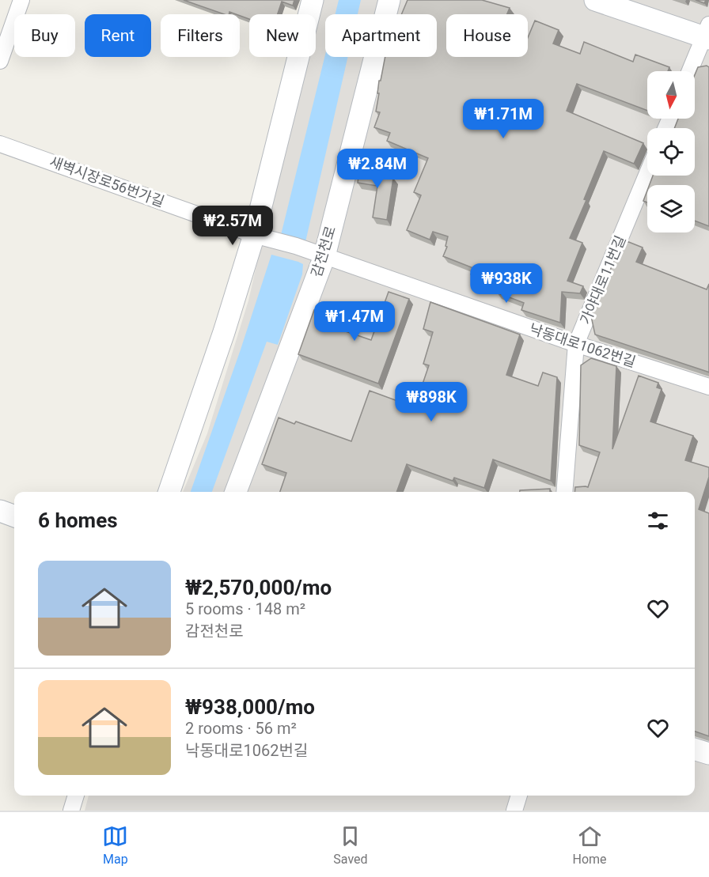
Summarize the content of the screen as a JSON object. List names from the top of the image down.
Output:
{
  "streets": {
    "street": [
      "새벽시장로56번가길",
      "감전천로",
      "가야대로11번길",
      "낙동대로1062번길"
    ]
  },
  "crossings": [
    ["새벽시장로56번가길", "낙동대로1062번길"],
    ["감전천로", "낙동대로1062번길"],
    ["가야대로11번길", "낙동대로1062번길"]
  ],
  "north": "bottom",
  "page": {
    "chip": [
      "Buy",
      "Rent",
      "Filters",
      "New",
      "Apartment",
      "House"
    ],
    "price": [
      "₩1.71M",
      "₩2.84M",
      "₩2.57M",
      "₩938K",
      "₩1.47M",
      "₩898K"
    ],
    "heading": "6 homes",
    "list": [
      {
        "name": "₩2,570,000/mo",
        "note": "5 rooms · 148 m² · 감전천로"
      },
      {
        "name": "₩938,000/mo",
        "note": "2 rooms · 56 m² · 낙동대로1062번길"
      }
    ],
    "tabs": ["Map", "Saved", "Home"]
  }
}
